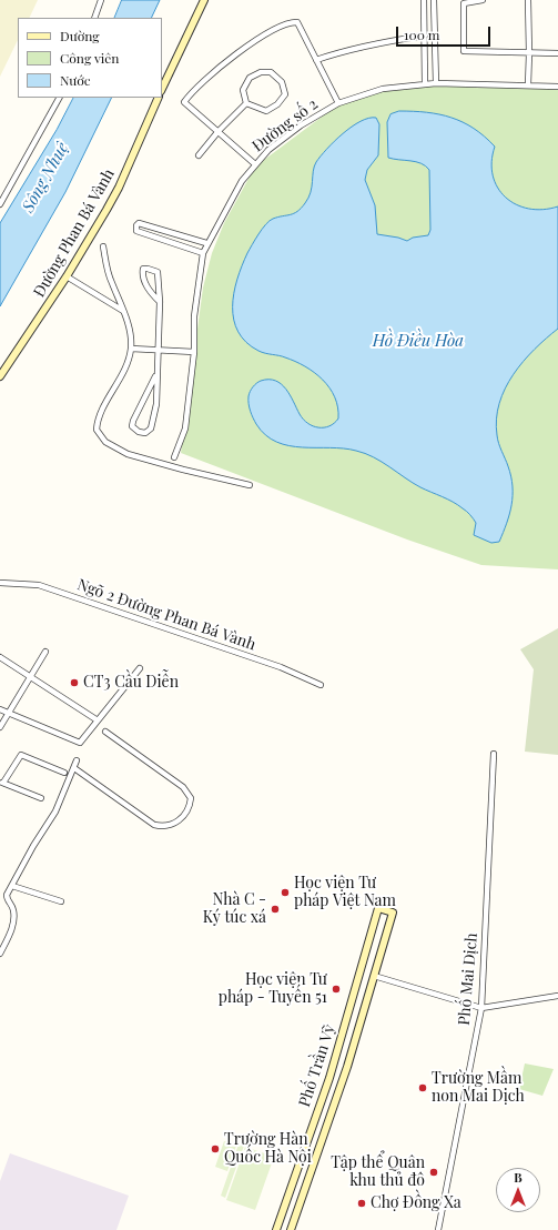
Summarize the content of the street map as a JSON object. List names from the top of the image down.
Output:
{
  "streets": {
    "main road": ["Đường Phan Bá Vành", "Phố Trần Vỹ"],
    "street": ["Đường số 2", "Ngõ 2 Đường Phan Bá Vành", "Phố Mai Dịch"]
  },
  "water": ["Sông Nhuệ", "Hồ Điều Hòa"],
  "places": [
    "CT3 Cầu Diễn",
    "Học viện Tư pháp Việt Nam",
    "Nhà C - Ký túc xá",
    "Học viện Tư pháp - Tuyến 51",
    "Trường Mầm non Mai Dịch",
    "Trường Hàn Quốc Hà Nội",
    "Tập thể Quân khu thủ đô",
    "Chợ Đồng Xa"
  ],
  "legend": ["Đường", "Công viên", "Nước"],
  "scale_bar": "100 m",
  "north": "top"
}
